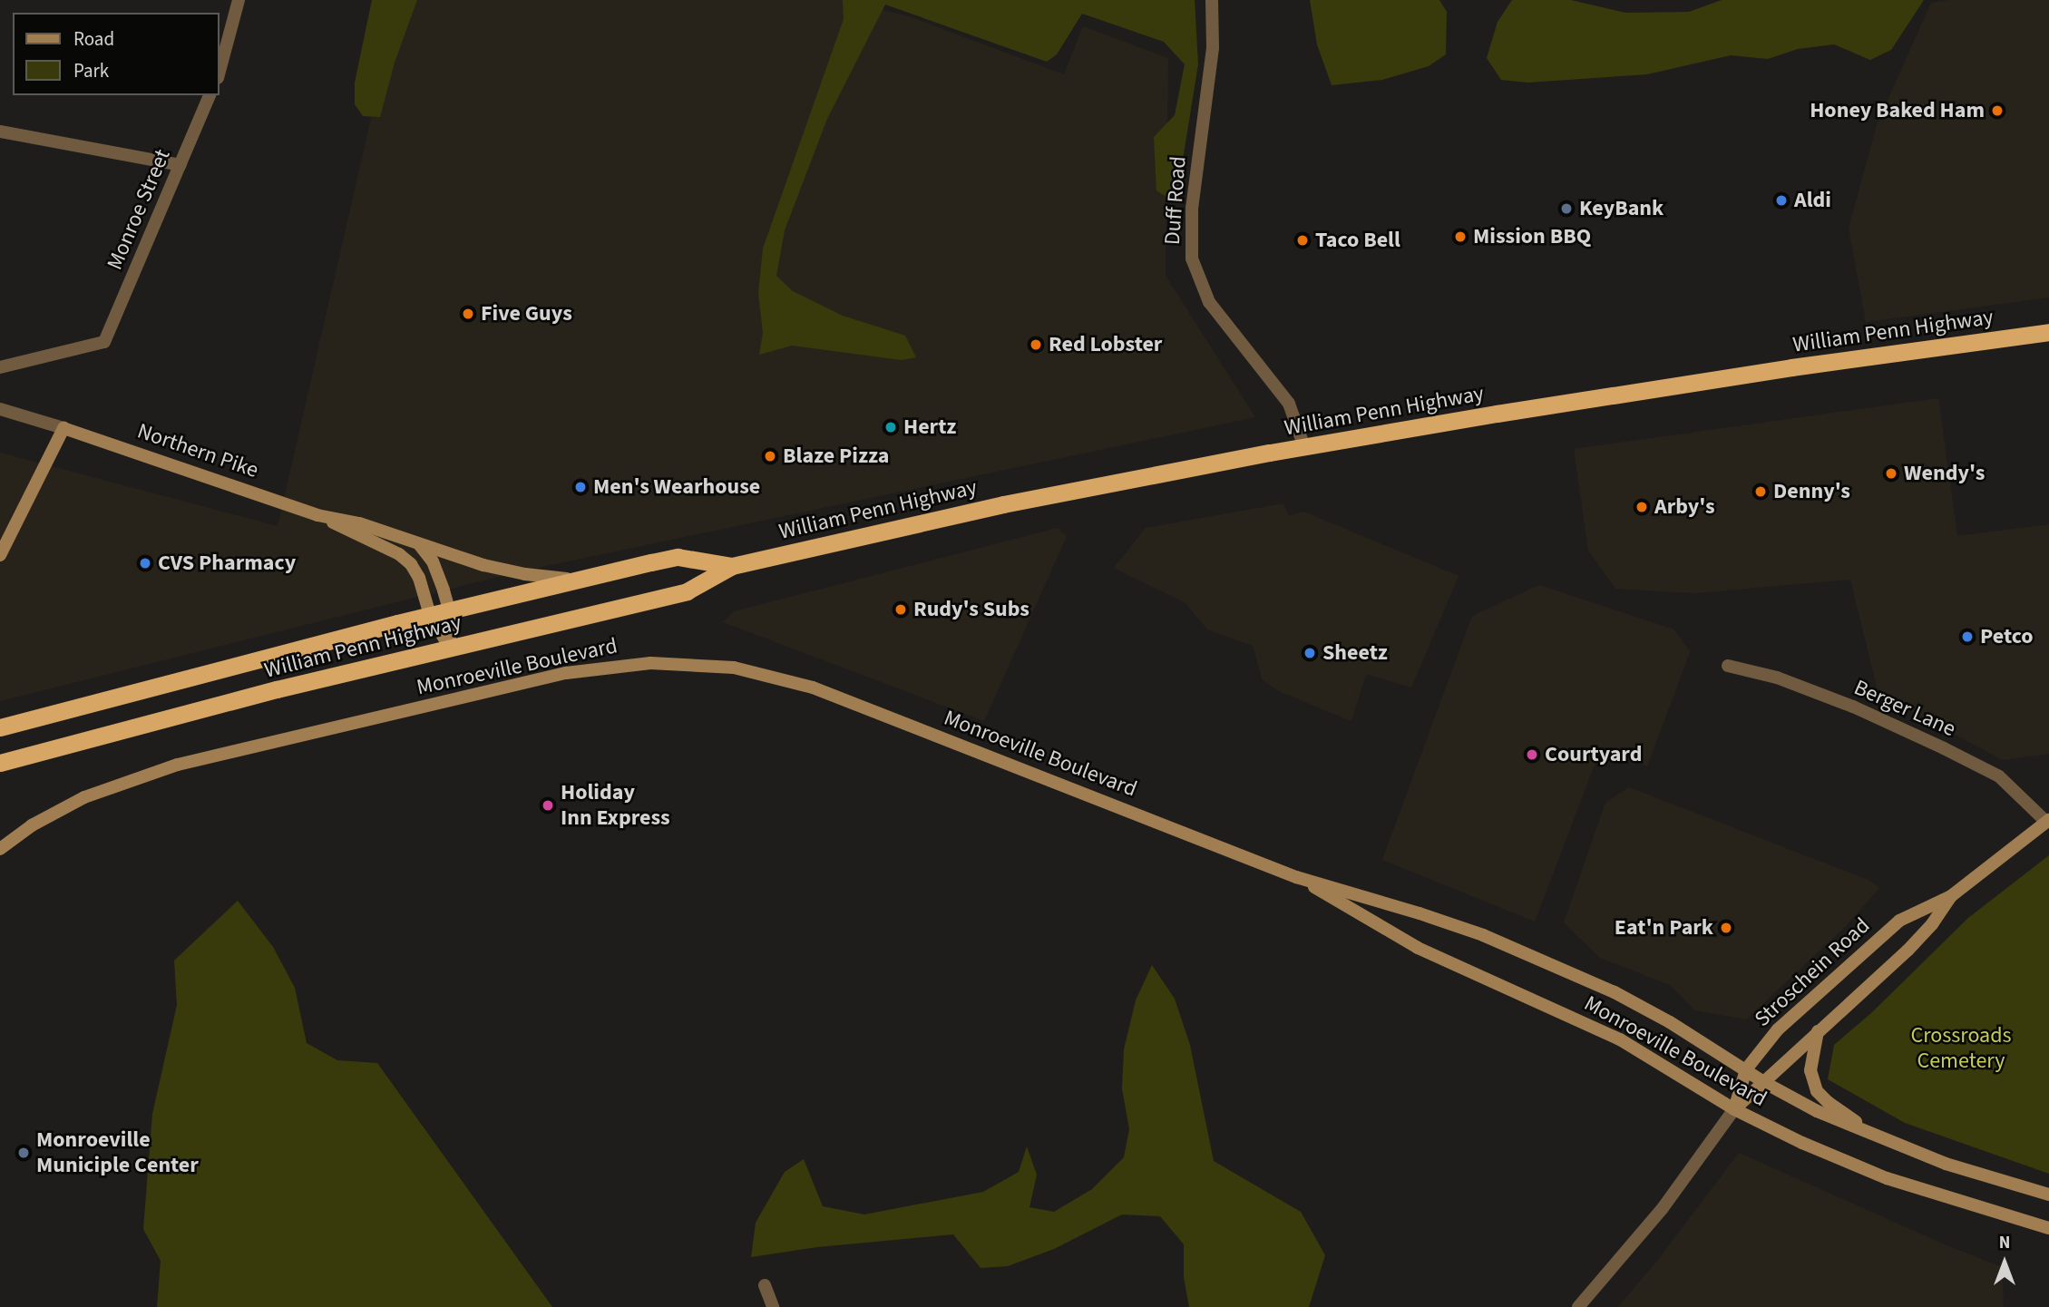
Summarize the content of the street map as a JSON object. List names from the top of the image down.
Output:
{
  "streets": {
    "highway": ["William Penn Highway"],
    "main road": ["Northern Pike", "Monroeville Boulevard", "Stroschein Road"],
    "street": ["Duff Road", "Monroe Street", "Berger Lane"]
  },
  "crossings": [
    ["Duff Road", "William Penn Highway"],
    ["William Penn Highway", "Northern Pike"],
    ["Monroeville Boulevard", "Stroschein Road"],
    ["Berger Lane", "Stroschein Road"]
  ],
  "parks": ["Crossroads Cemetery"],
  "places": [
    "Honey Baked Ham",
    "Aldi",
    "KeyBank",
    "Mission BBQ",
    "Taco Bell",
    "Five Guys",
    "Red Lobster",
    "Hertz",
    "Blaze Pizza",
    "Wendy's",
    "Men's Wearhouse",
    "Denny's",
    "Arby's",
    "CVS Pharmacy",
    "Rudy's Subs",
    "Petco",
    "Sheetz",
    "Courtyard",
    "Holiday Inn Express",
    "Eat'n Park",
    "Monroeville Municiple Center"
  ],
  "legend": ["Road", "Park"],
  "north": "top"
}
